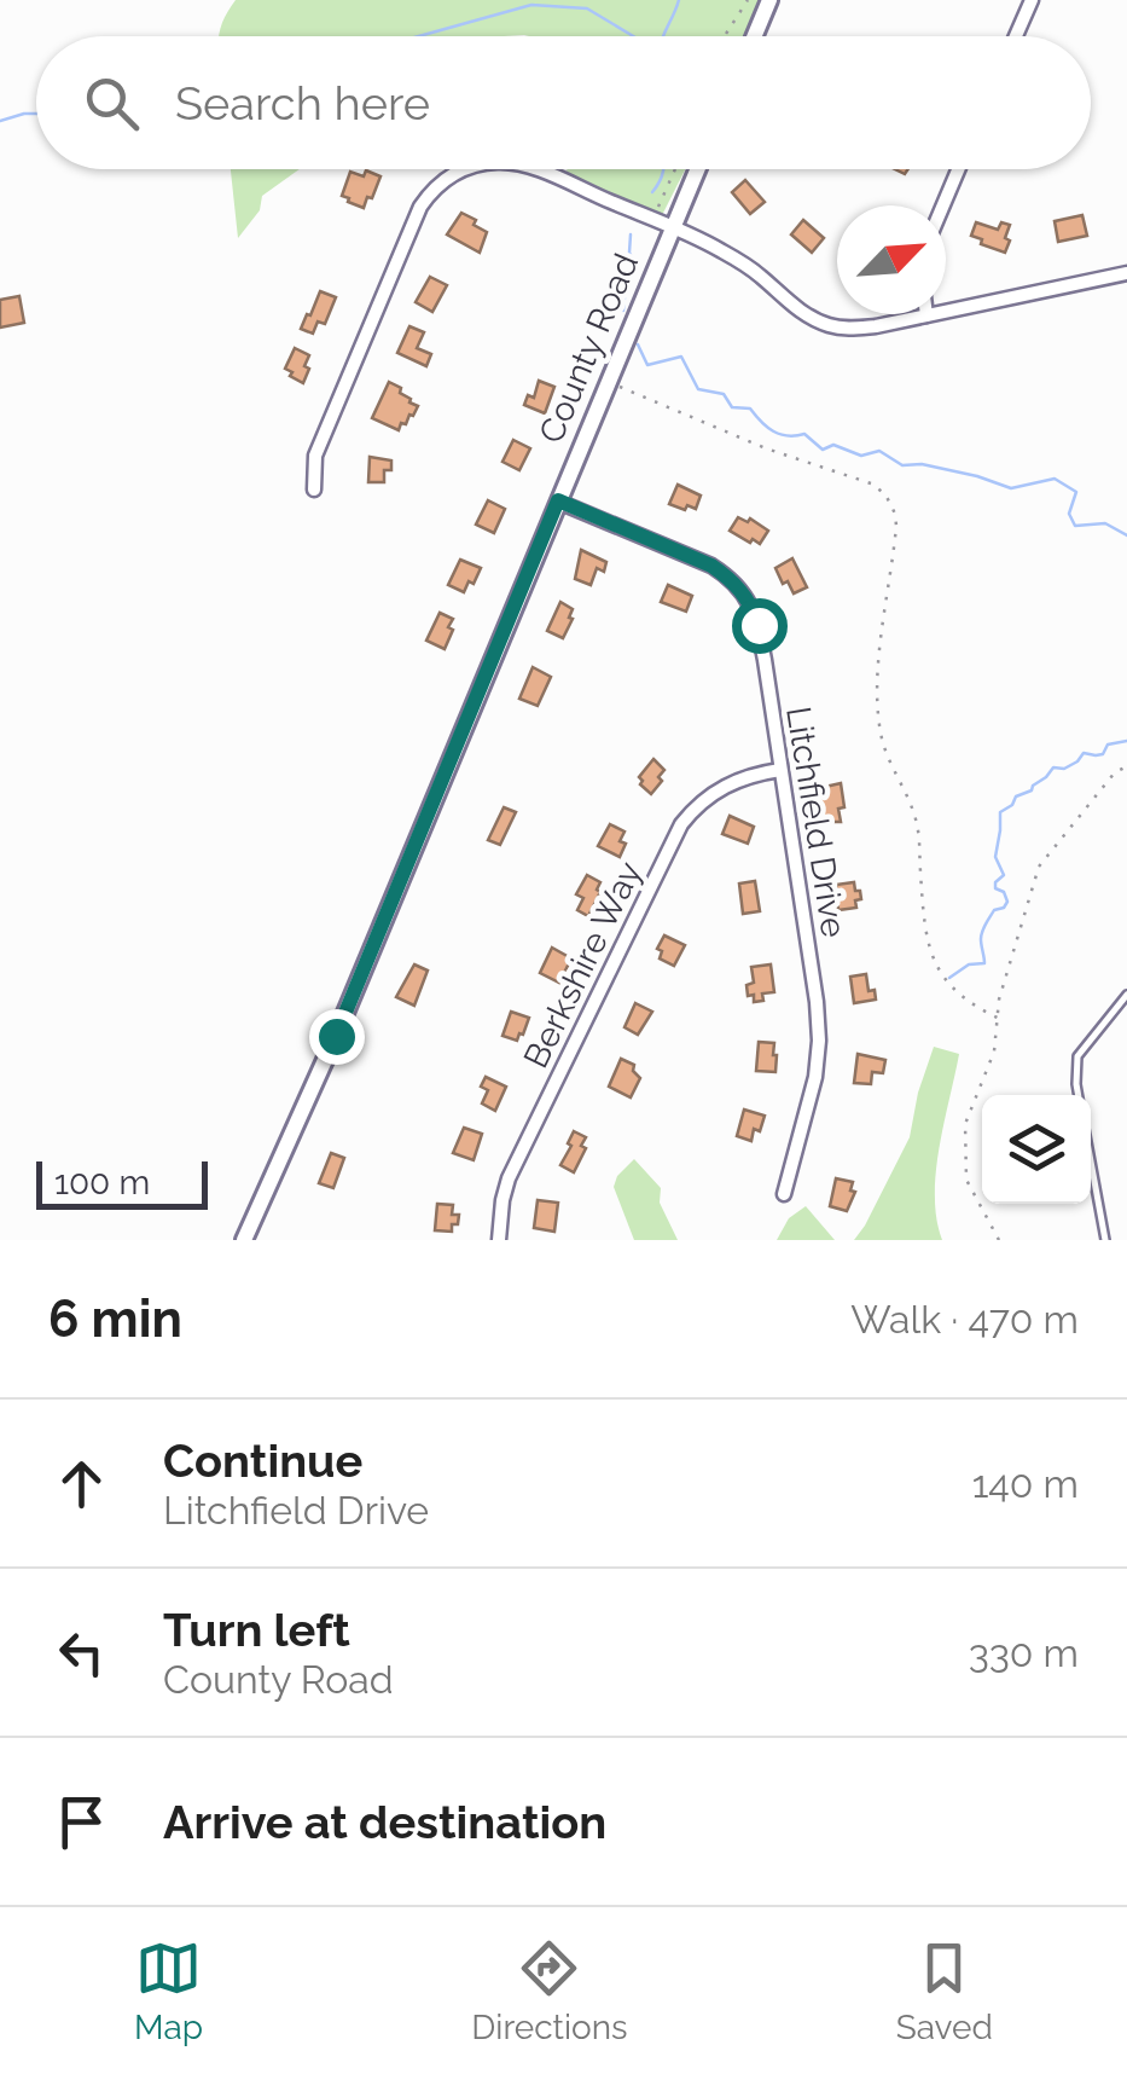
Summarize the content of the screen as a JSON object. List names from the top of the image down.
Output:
{
  "streets": {
    "street": ["County Road", "Litchfield Drive", "Berkshire Way"]
  },
  "crossings": [
    ["County Road", "Litchfield Drive"],
    ["Litchfield Drive", "Berkshire Way"]
  ],
  "scale_bar": "100 m",
  "north": "top right",
  "page": {
    "search": "Search here",
    "scale": "100 m",
    "heading": ["6 min", "Walk · 470 m"],
    "list": [
      ["Continue", "Litchfield Drive", "140 m"],
      ["Turn left", "County Road", "330 m"],
      "Arrive at destination"
    ],
    "nav": ["Map", "Directions", "Saved"]
  }
}
